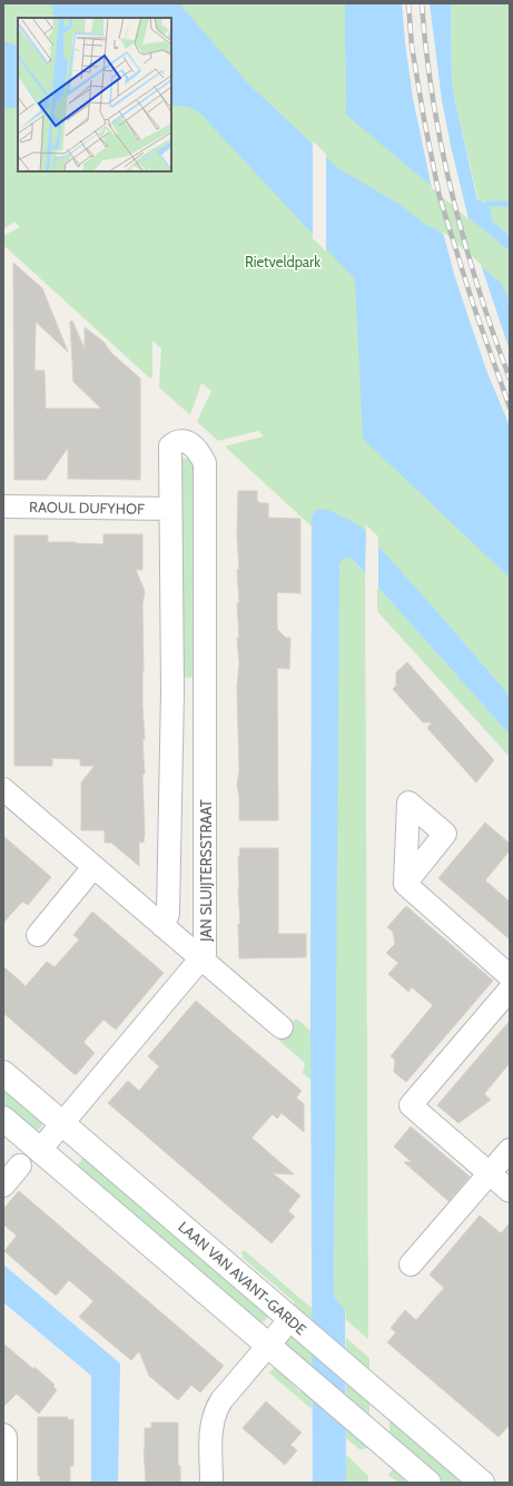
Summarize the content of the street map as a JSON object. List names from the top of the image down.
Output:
{
  "streets": {
    "street": ["RAOUL DUFYHOF", "JAN SLUIJTERSSTRAAT", "LAAN VAN AVANT-GARDE"]
  },
  "crossings": [
    ["RAOUL DUFYHOF", "JAN SLUIJTERSSTRAAT"],
    ["JAN SLUIJTERSSTRAAT", "LAAN VAN AVANT-GARDE"]
  ],
  "parks": ["Rietveldpark"]
}
